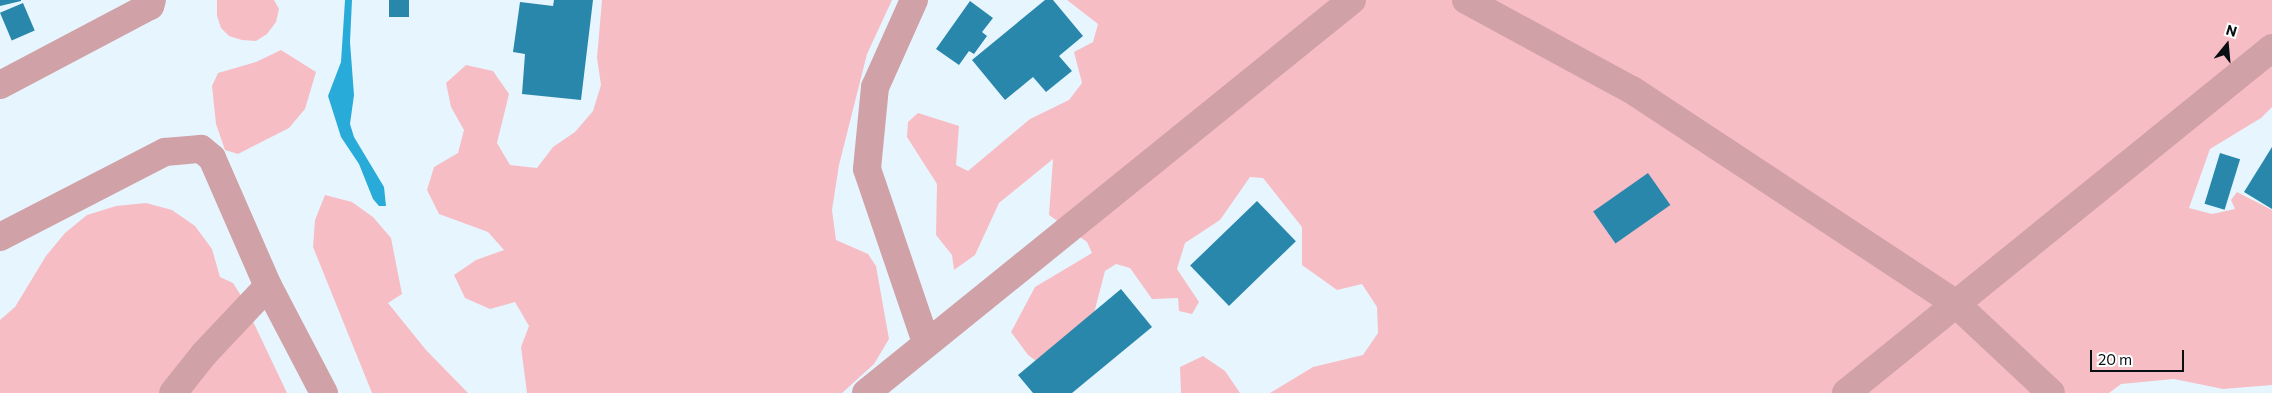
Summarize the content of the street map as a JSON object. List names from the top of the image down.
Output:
{
  "scale_bar": "20 m",
  "north": "top"
}
